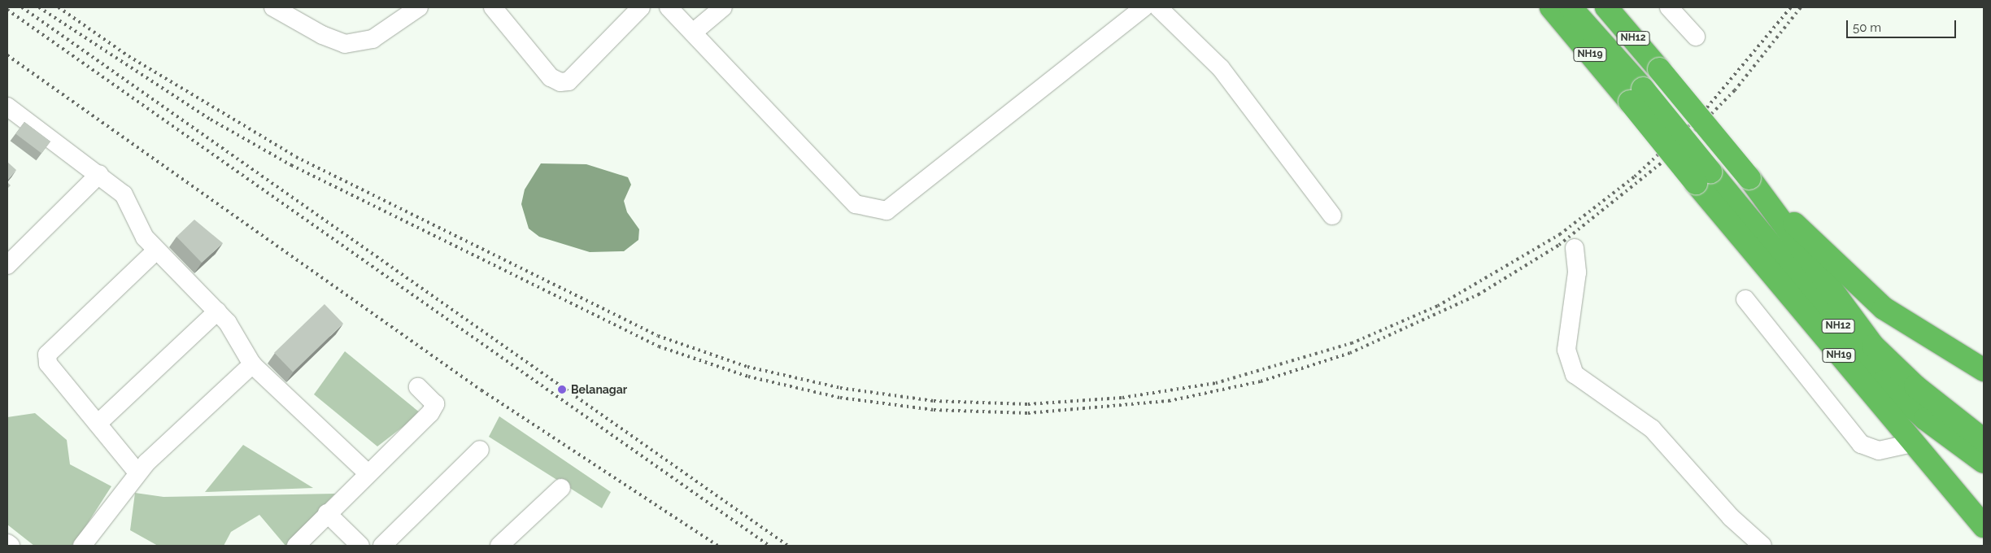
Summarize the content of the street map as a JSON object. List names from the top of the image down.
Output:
{
  "streets": {
    "highway": ["NH12", "NH19"]
  },
  "crossings": [
    ["NH12", "NH19"]
  ],
  "places": ["Belanagar"],
  "scale_bar": "50 m"
}
